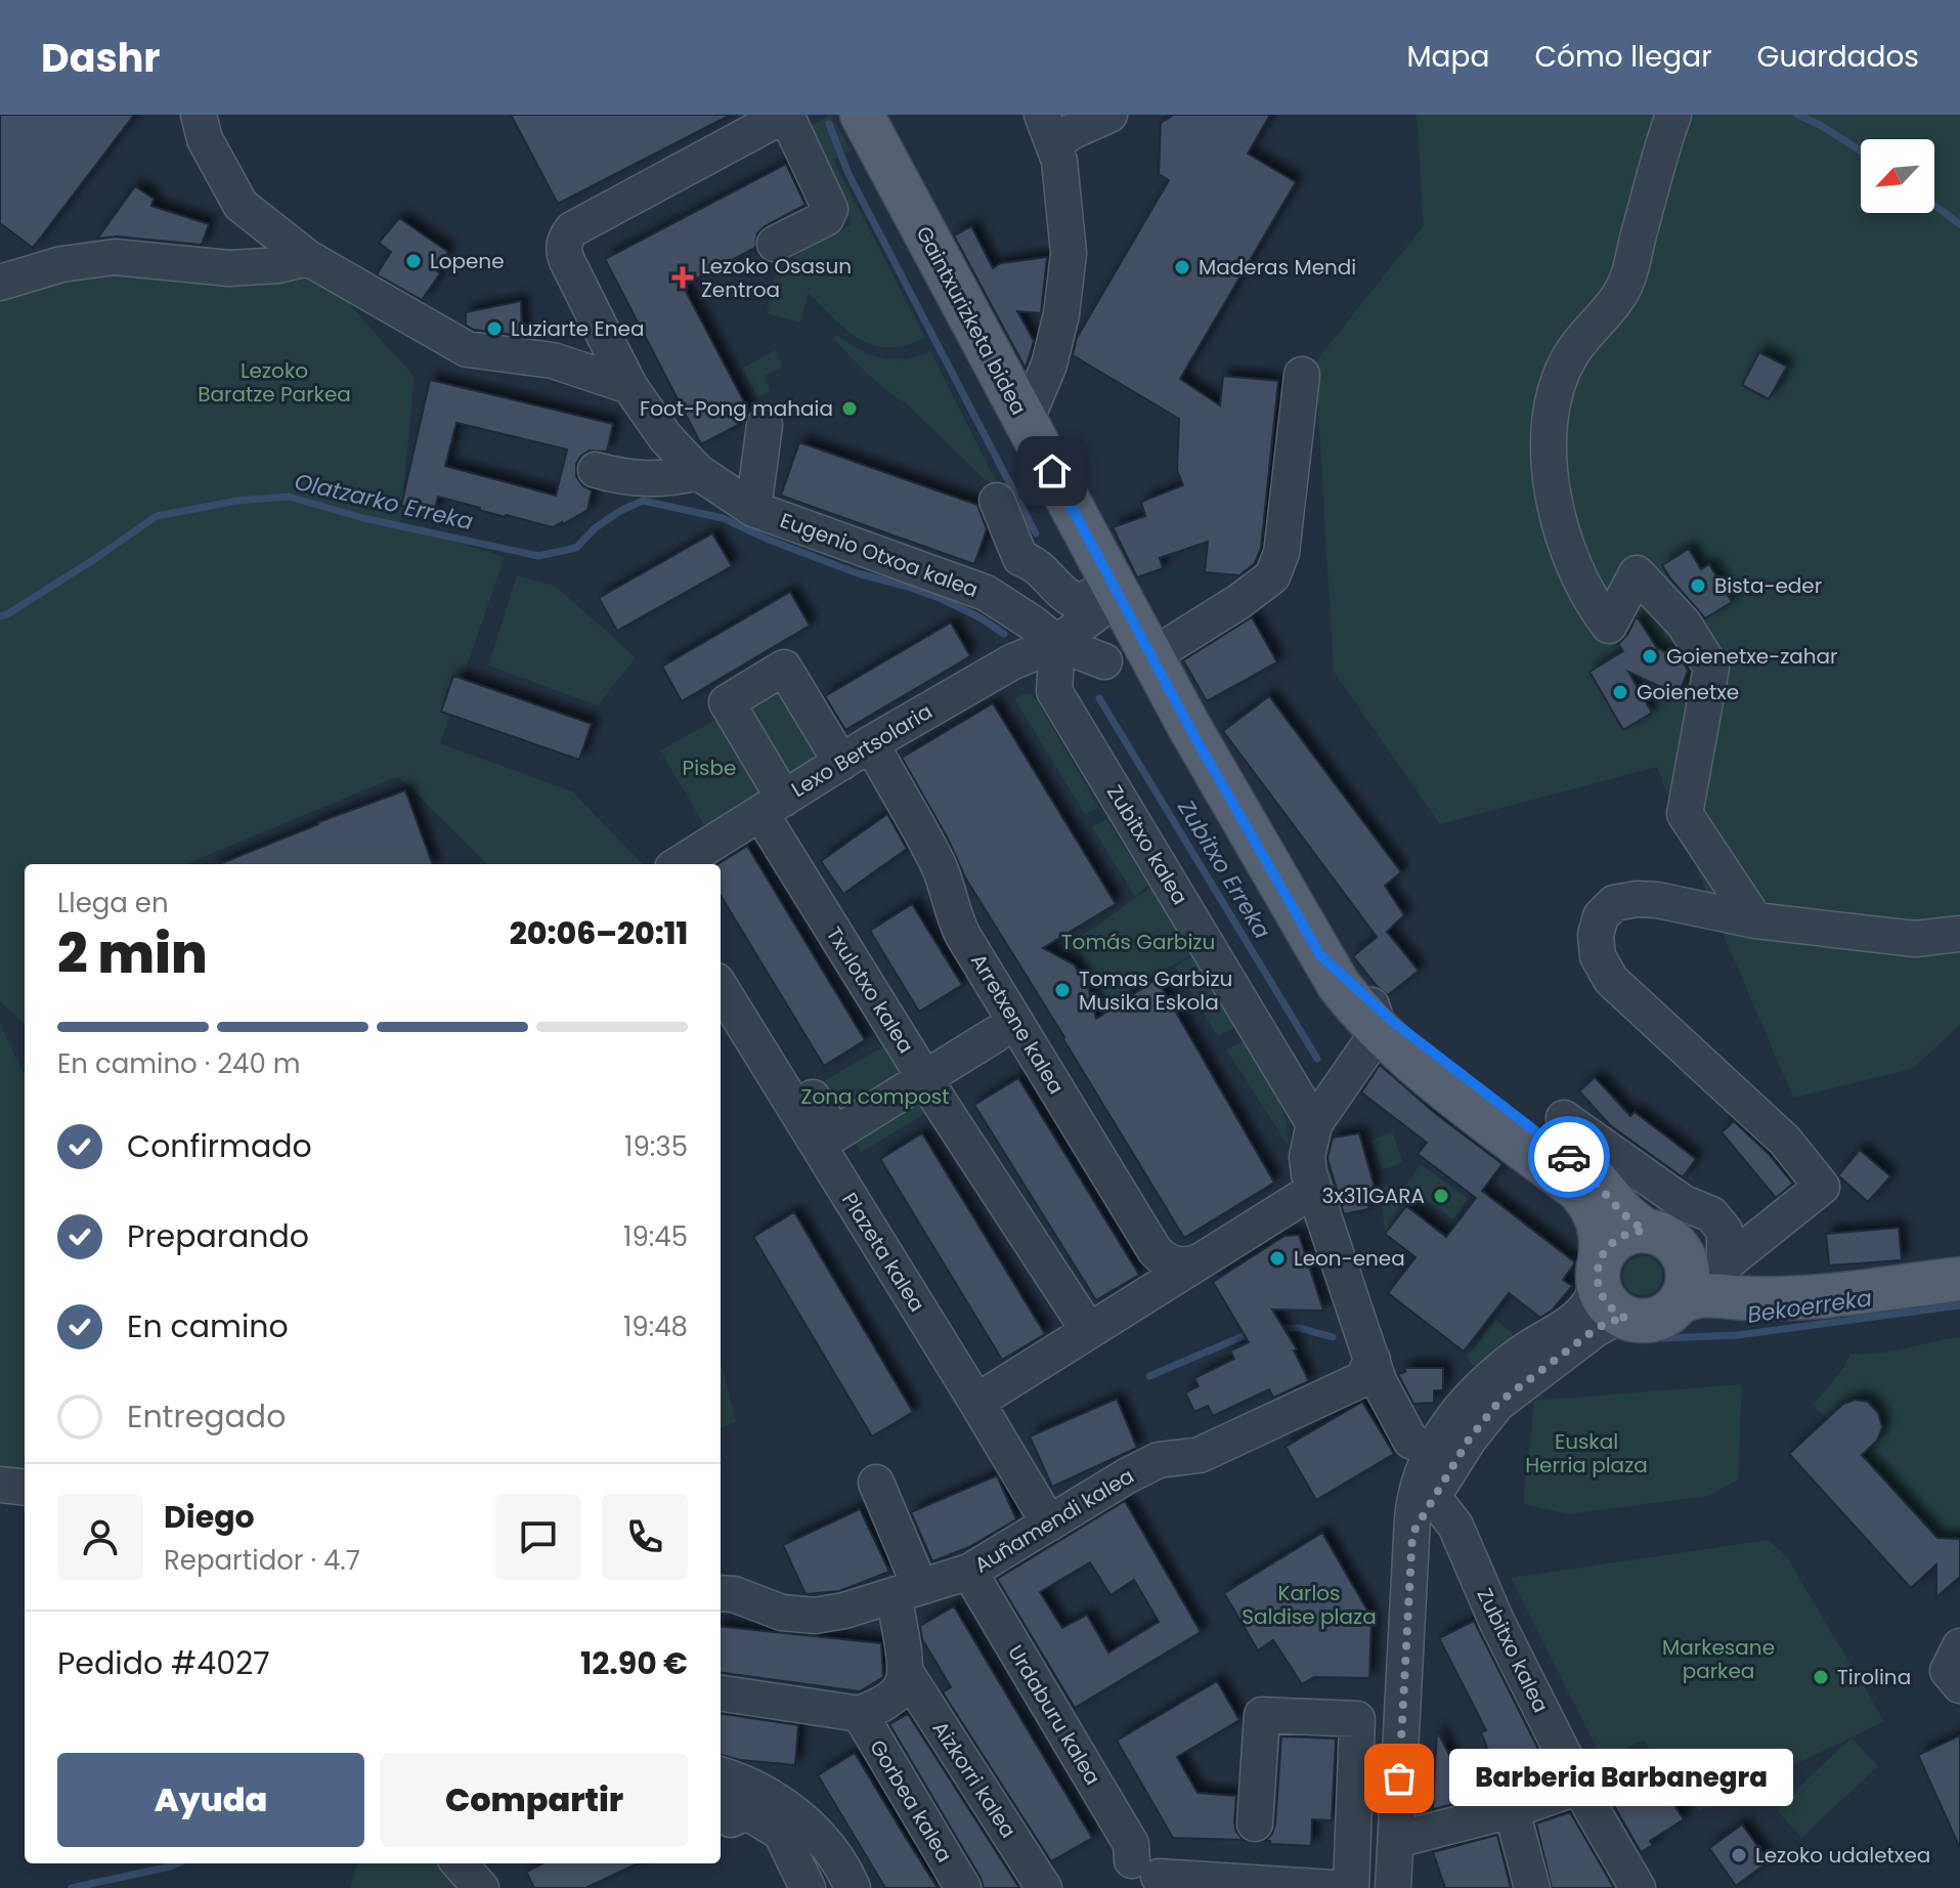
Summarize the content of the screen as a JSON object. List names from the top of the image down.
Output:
{
  "streets": {
    "main road": ["Gaintxurizketa bidea"],
    "street": [
      "Eugenio Otxoa kalea",
      "Lexo Bertsolaria",
      "Zubitxo kalea",
      "Txulotxo kalea",
      "Arretxene kalea",
      "Plazeta kalea",
      "Auñamendi kalea",
      "Urdaburu kalea",
      "Aizkorri kalea",
      "Gorbea kalea"
    ]
  },
  "crossings": [
    ["Gaintxurizketa bidea", "Eugenio Otxoa kalea"],
    ["Gaintxurizketa bidea", "Lexo Bertsolaria"],
    ["Eugenio Otxoa kalea", "Lexo Bertsolaria"],
    ["Eugenio Otxoa kalea", "Zubitxo kalea"],
    ["Lexo Bertsolaria", "Zubitxo kalea"],
    ["Lexo Bertsolaria", "Txulotxo kalea"],
    ["Lexo Bertsolaria", "Arretxene kalea"],
    ["Plazeta kalea", "Auñamendi kalea"],
    ["Auñamendi kalea", "Urdaburu kalea"],
    ["Aizkorri kalea", "Gorbea kalea"]
  ],
  "water": ["Olatzarko Erreka", "Zubitxo Erreka", "Bekoerreka"],
  "parks": [
    "Lezoko Baratze Parkea",
    "Pisbe",
    "Tomás Garbizu",
    "Zona compost",
    "Euskal Herria plaza",
    "Karlos Saldise plaza",
    "Markesane parkea"
  ],
  "places": {
    "other": [
      "Lopene",
      "Maderas Mendi",
      "Luziarte Enea",
      "Foot-Pong mahaia",
      "Bista-eder",
      "Goienetxe-zahar",
      "Goienetxe",
      "Tomas Garbizu Musika Eskola",
      "3x311GARA",
      "Leon-enea",
      "Tirolina",
      "Barberia Barbanegra",
      "Lezoko udaletxea"
    ],
    "health": ["Lezoko Osasun Zentroa"]
  },
  "north": "bottom left",
  "page": {
    "header": "Dashr",
    "nav": ["Mapa", "Cómo llegar", "Guardados"],
    "heading": ["2 min", "Llega en", "20:06–20:11"],
    "panel": [
      "Diego",
      "Repartidor · 4.7",
      "Pedido #4027",
      "12.90 €"
    ],
    "bar": "En camino · 240 m",
    "list": [
      ["Confirmado", "19:35"],
      ["Preparando", "19:45"],
      ["En camino", "19:48"],
      "Entregado"
    ],
    "buttons": ["Ayuda", "Compartir"],
    "bubble": "Barberia Barbanegra"
  }
}
